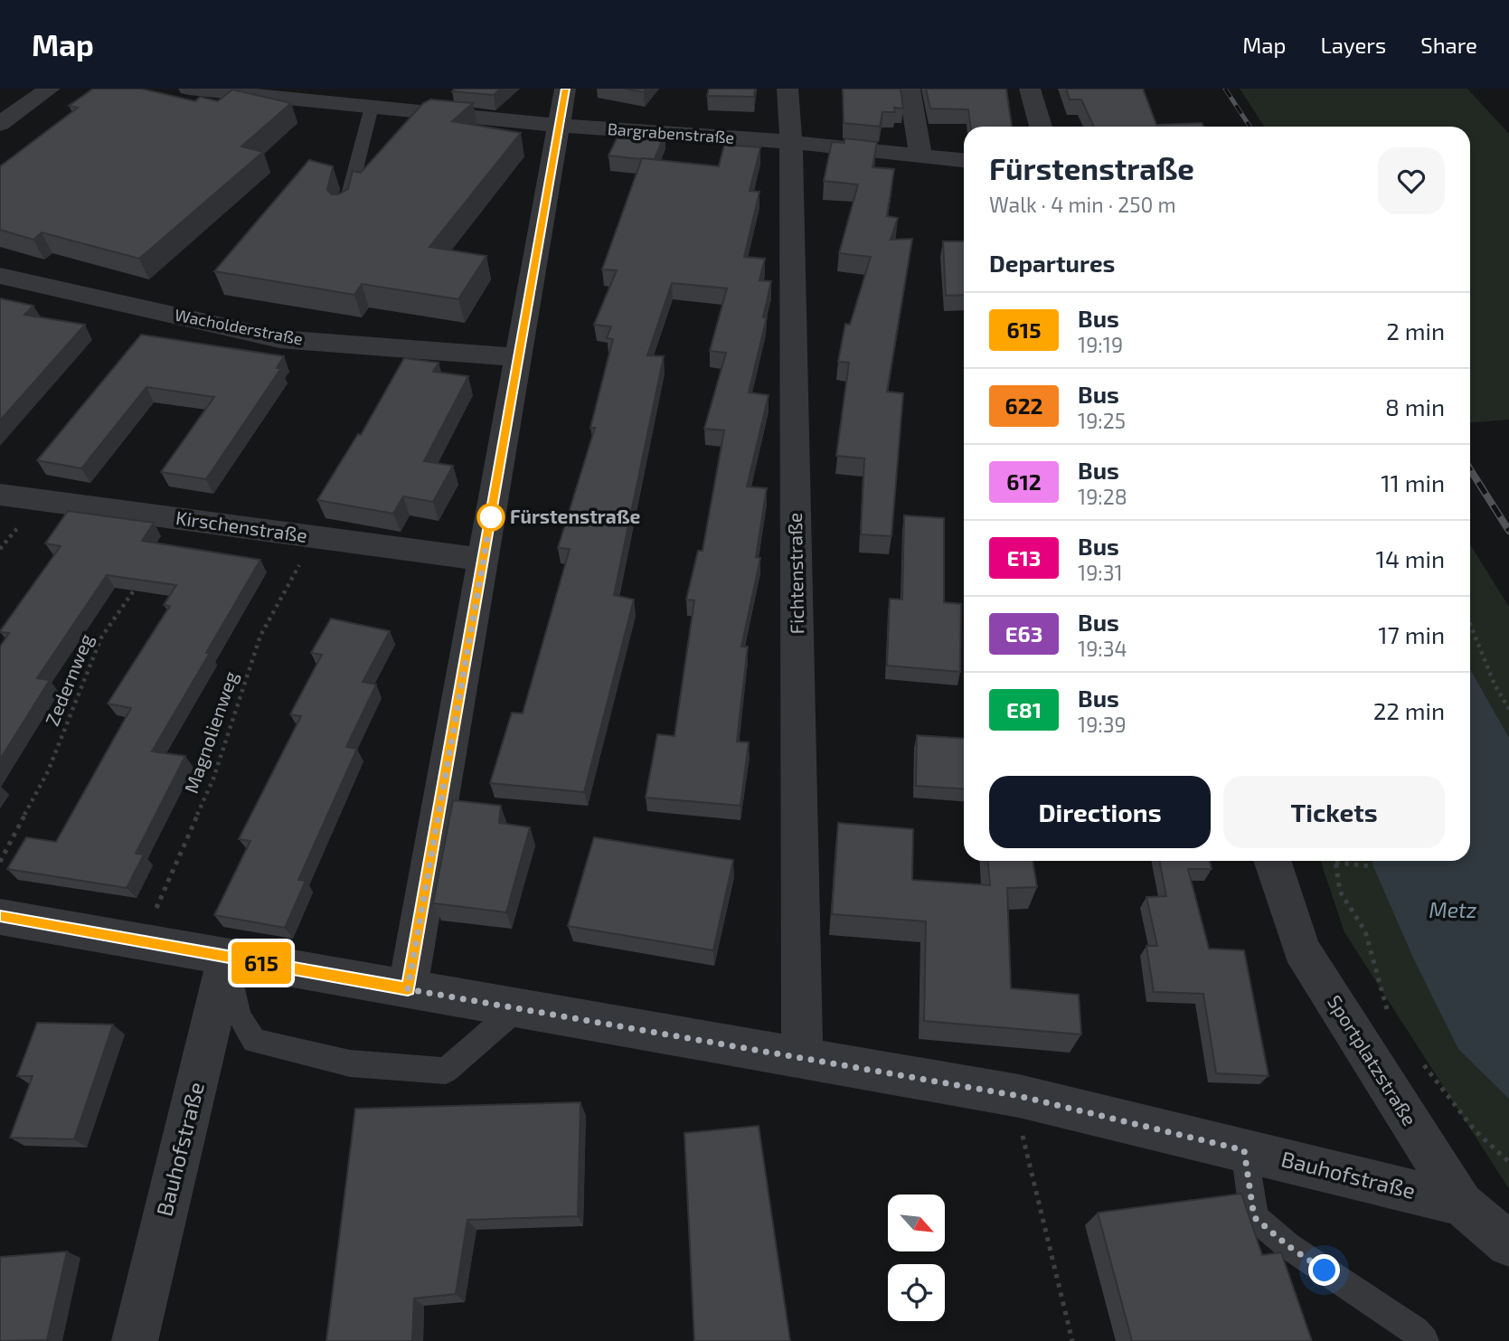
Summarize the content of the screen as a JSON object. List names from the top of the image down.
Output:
{
  "streets": {
    "street": [
      "Bargrabenstraße",
      "Wacholderstraße",
      "Kirschenstraße",
      "Fichtenstraße",
      "Sportplatzstraße",
      "Bauhofstraße"
    ],
    "path": ["Zedernweg", "Magnolienweg"]
  },
  "crossings": [
    ["Bargrabenstraße", "Fichtenstraße"],
    ["Kirschenstraße", "Magnolienweg"],
    ["Fichtenstraße", "Bauhofstraße"],
    ["Magnolienweg", "Bauhofstraße"],
    ["Sportplatzstraße", "Bauhofstraße"]
  ],
  "water": ["Metz"],
  "places": ["Fürstenstraße"],
  "lines": ["bus line 615"],
  "north": "bottom right",
  "page": {
    "header": "Map",
    "nav": ["Map", "Layers", "Share"],
    "on_map": "615",
    "heading": [
      ["Fürstenstraße", "Walk · 4 min · 250 m"],
      "Departures"
    ],
    "list": [
      {
        "mark": "615",
        "name": "Bus",
        "note": "19:19",
        "value": "2 min"
      },
      {
        "mark": "622",
        "name": "Bus",
        "note": "19:25",
        "value": "8 min"
      },
      {
        "mark": "612",
        "name": "Bus",
        "note": "19:28",
        "value": "11 min"
      },
      {
        "mark": "E13",
        "name": "Bus",
        "note": "19:31",
        "value": "14 min"
      },
      {
        "mark": "E63",
        "name": "Bus",
        "note": "19:34",
        "value": "17 min"
      },
      {
        "mark": "E81",
        "name": "Bus",
        "note": "19:39",
        "value": "22 min"
      }
    ],
    "buttons": ["Directions", "Tickets"]
  }
}
